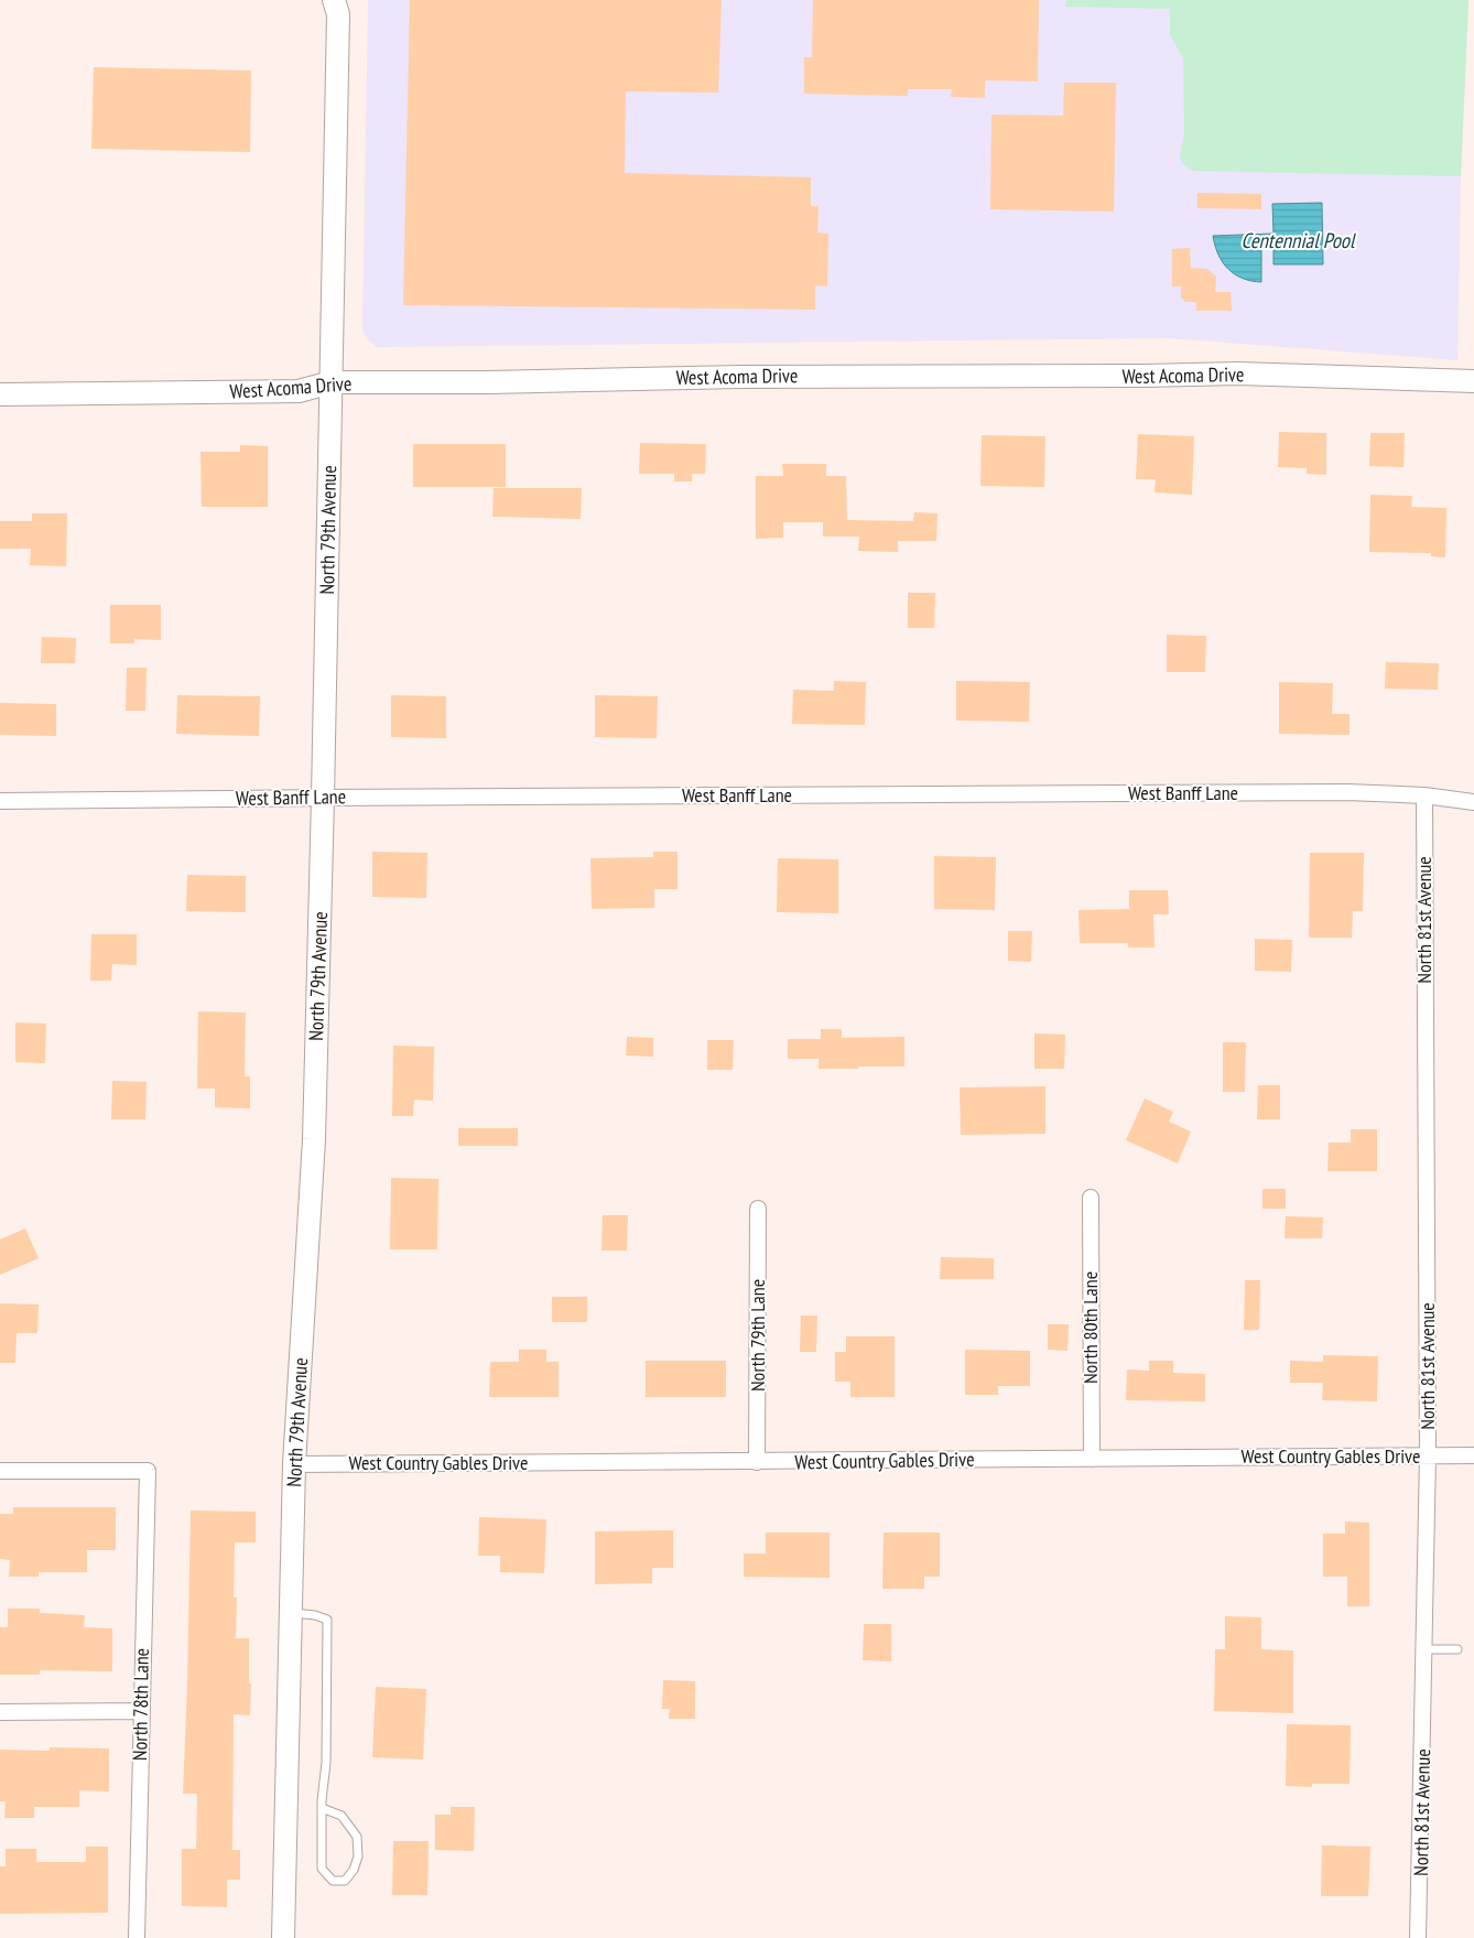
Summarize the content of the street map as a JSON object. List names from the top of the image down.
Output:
{
  "streets": {
    "street": [
      "West Acoma Drive",
      "North 79th Avenue",
      "West Banff Lane",
      "North 81st Avenue",
      "North 80th Lane",
      "North 79th Lane",
      "West Country Gables Drive",
      "North 78th Lane"
    ]
  },
  "crossings": [
    ["West Acoma Drive", "North 79th Avenue"],
    ["North 79th Avenue", "West Banff Lane"],
    ["North 79th Avenue", "West Country Gables Drive"],
    ["West Banff Lane", "North 81st Avenue"],
    ["North 81st Avenue", "West Country Gables Drive"],
    ["North 80th Lane", "West Country Gables Drive"],
    ["North 79th Lane", "West Country Gables Drive"]
  ],
  "water": ["Centennial Pool"]
}
